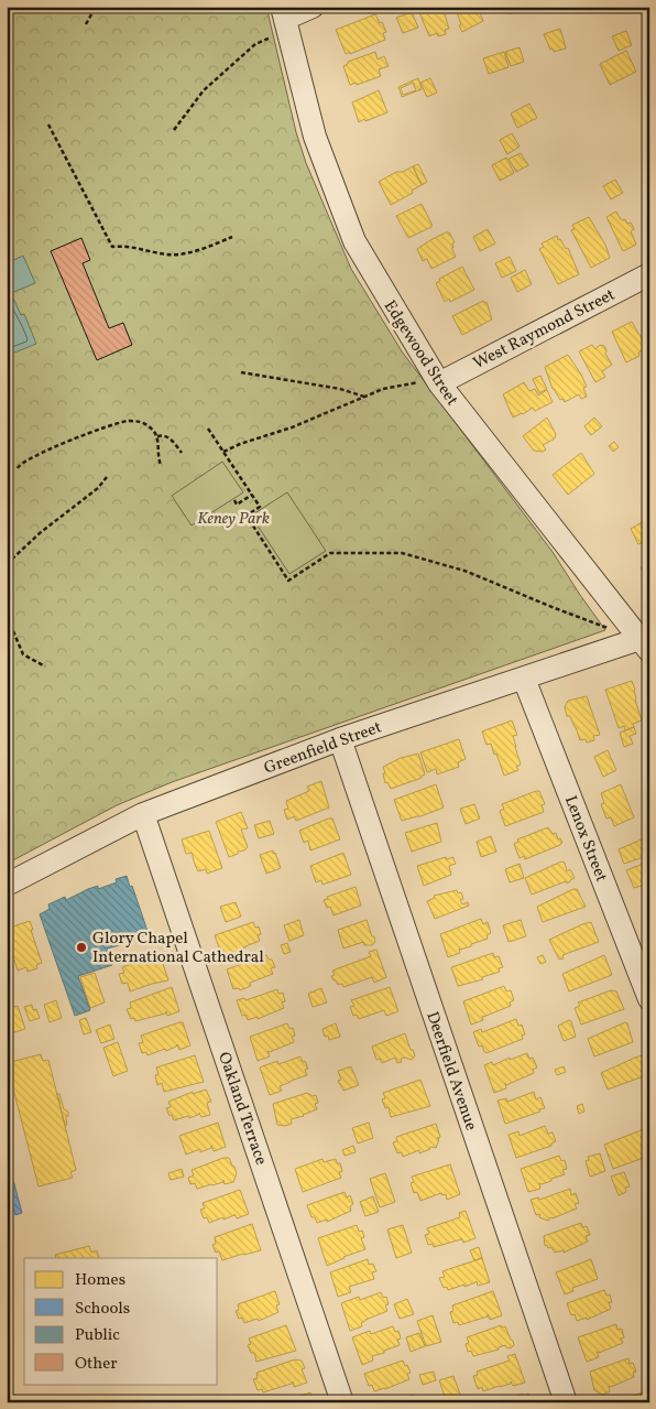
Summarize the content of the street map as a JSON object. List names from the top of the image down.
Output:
{
  "streets": {
    "street": [
      "West Raymond Street",
      "Edgewood Street",
      "Greenfield Street",
      "Lenox Street",
      "Deerfield Avenue",
      "Oakland Terrace"
    ]
  },
  "crossings": [
    ["West Raymond Street", "Edgewood Street"],
    ["Edgewood Street", "Greenfield Street"],
    ["Greenfield Street", "Lenox Street"],
    ["Greenfield Street", "Deerfield Avenue"],
    ["Greenfield Street", "Oakland Terrace"]
  ],
  "parks": ["Keney Park"],
  "places": ["Glory Chapel International Cathedral"],
  "legend": [
    "Homes",
    "Schools",
    "Public",
    "Other"
  ]
}
